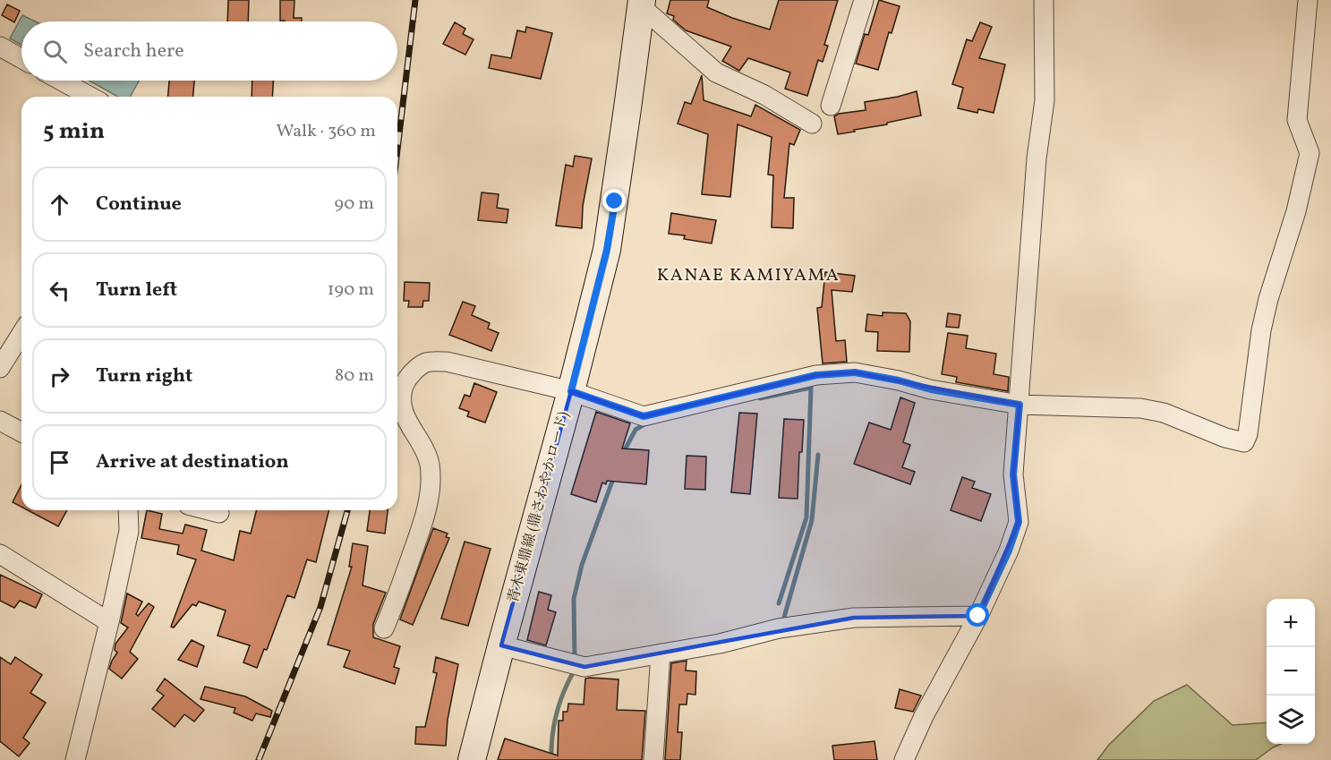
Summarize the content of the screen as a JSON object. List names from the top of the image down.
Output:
{
  "streets": {
    "main road": ["青木東鼎線 (鼎さわやかロード)"]
  },
  "districts": ["KANAE KAMIYAMA"],
  "page": {
    "search": "Search here",
    "heading": ["5 min", "Walk · 360 m"],
    "list": [
      ["Continue", "90 m"],
      ["Turn left", "190 m"],
      ["Turn right", "80 m"],
      "Arrive at destination"
    ],
    "map_buttons": ["+", "−"]
  }
}
